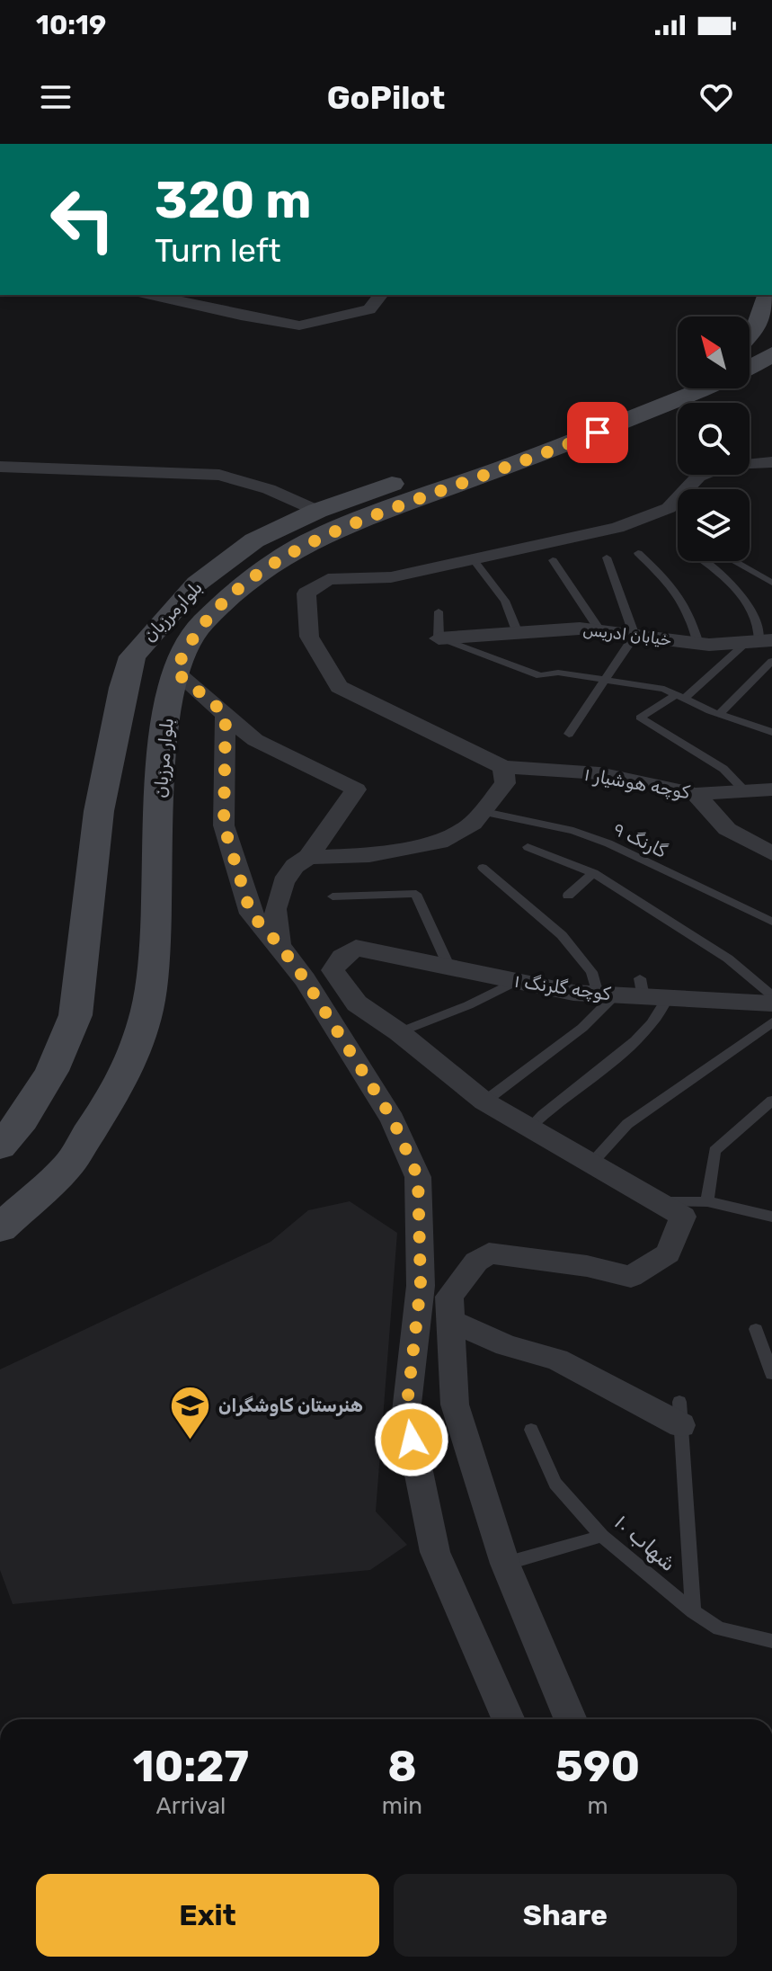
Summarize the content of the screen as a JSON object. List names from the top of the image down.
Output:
{
  "streets": {
    "main road": ["بلوارمرزبان", "بلوار مرزبان"],
    "street": ["خیابان ادریس", "کوچه هوشیار ۱", "کوچه گلرنگ ۱"],
    "lane": ["گارنگ ۹", "شهاب ۱۰"]
  },
  "places": {
    "school or university": ["هنرستان کاوشگران"]
  },
  "north": "top left",
  "page": {
    "status": "10:19",
    "header": "GoPilot",
    "turn": ["320 m", "Turn left"],
    "eta": [
      "10:27",
      "Arrival",
      "8",
      "min",
      "590",
      "m"
    ],
    "buttons": ["Exit", "Share"]
  }
}
